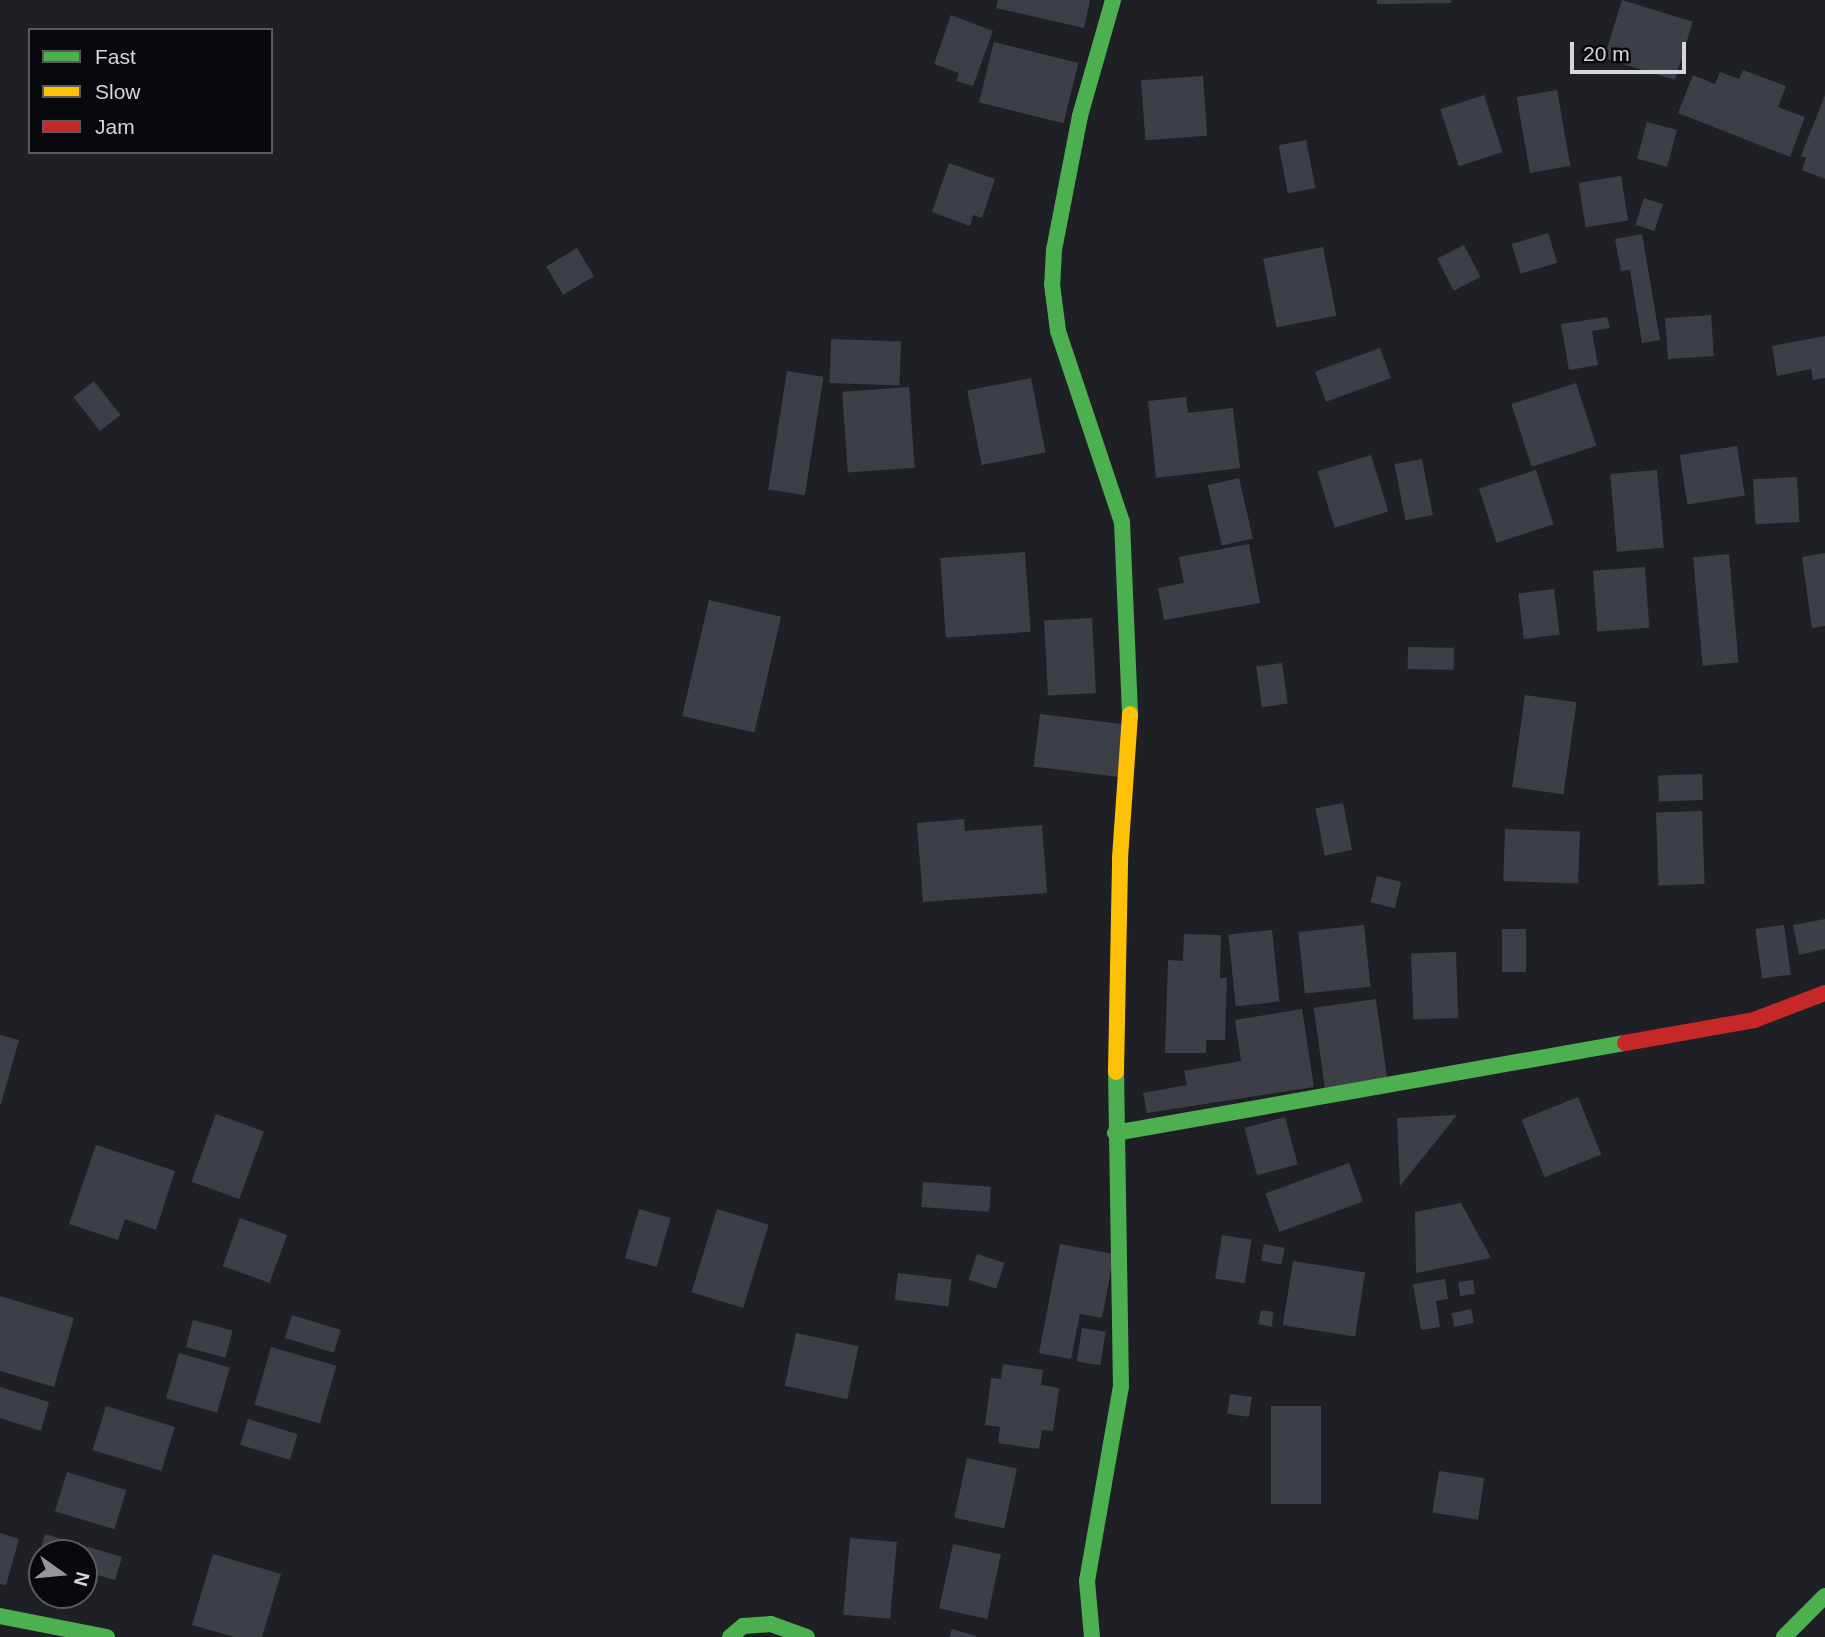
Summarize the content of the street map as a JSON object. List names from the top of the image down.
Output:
{
  "legend": ["Fast", "Slow", "Jam"],
  "scale_bar": "20 m",
  "north": "right"
}
